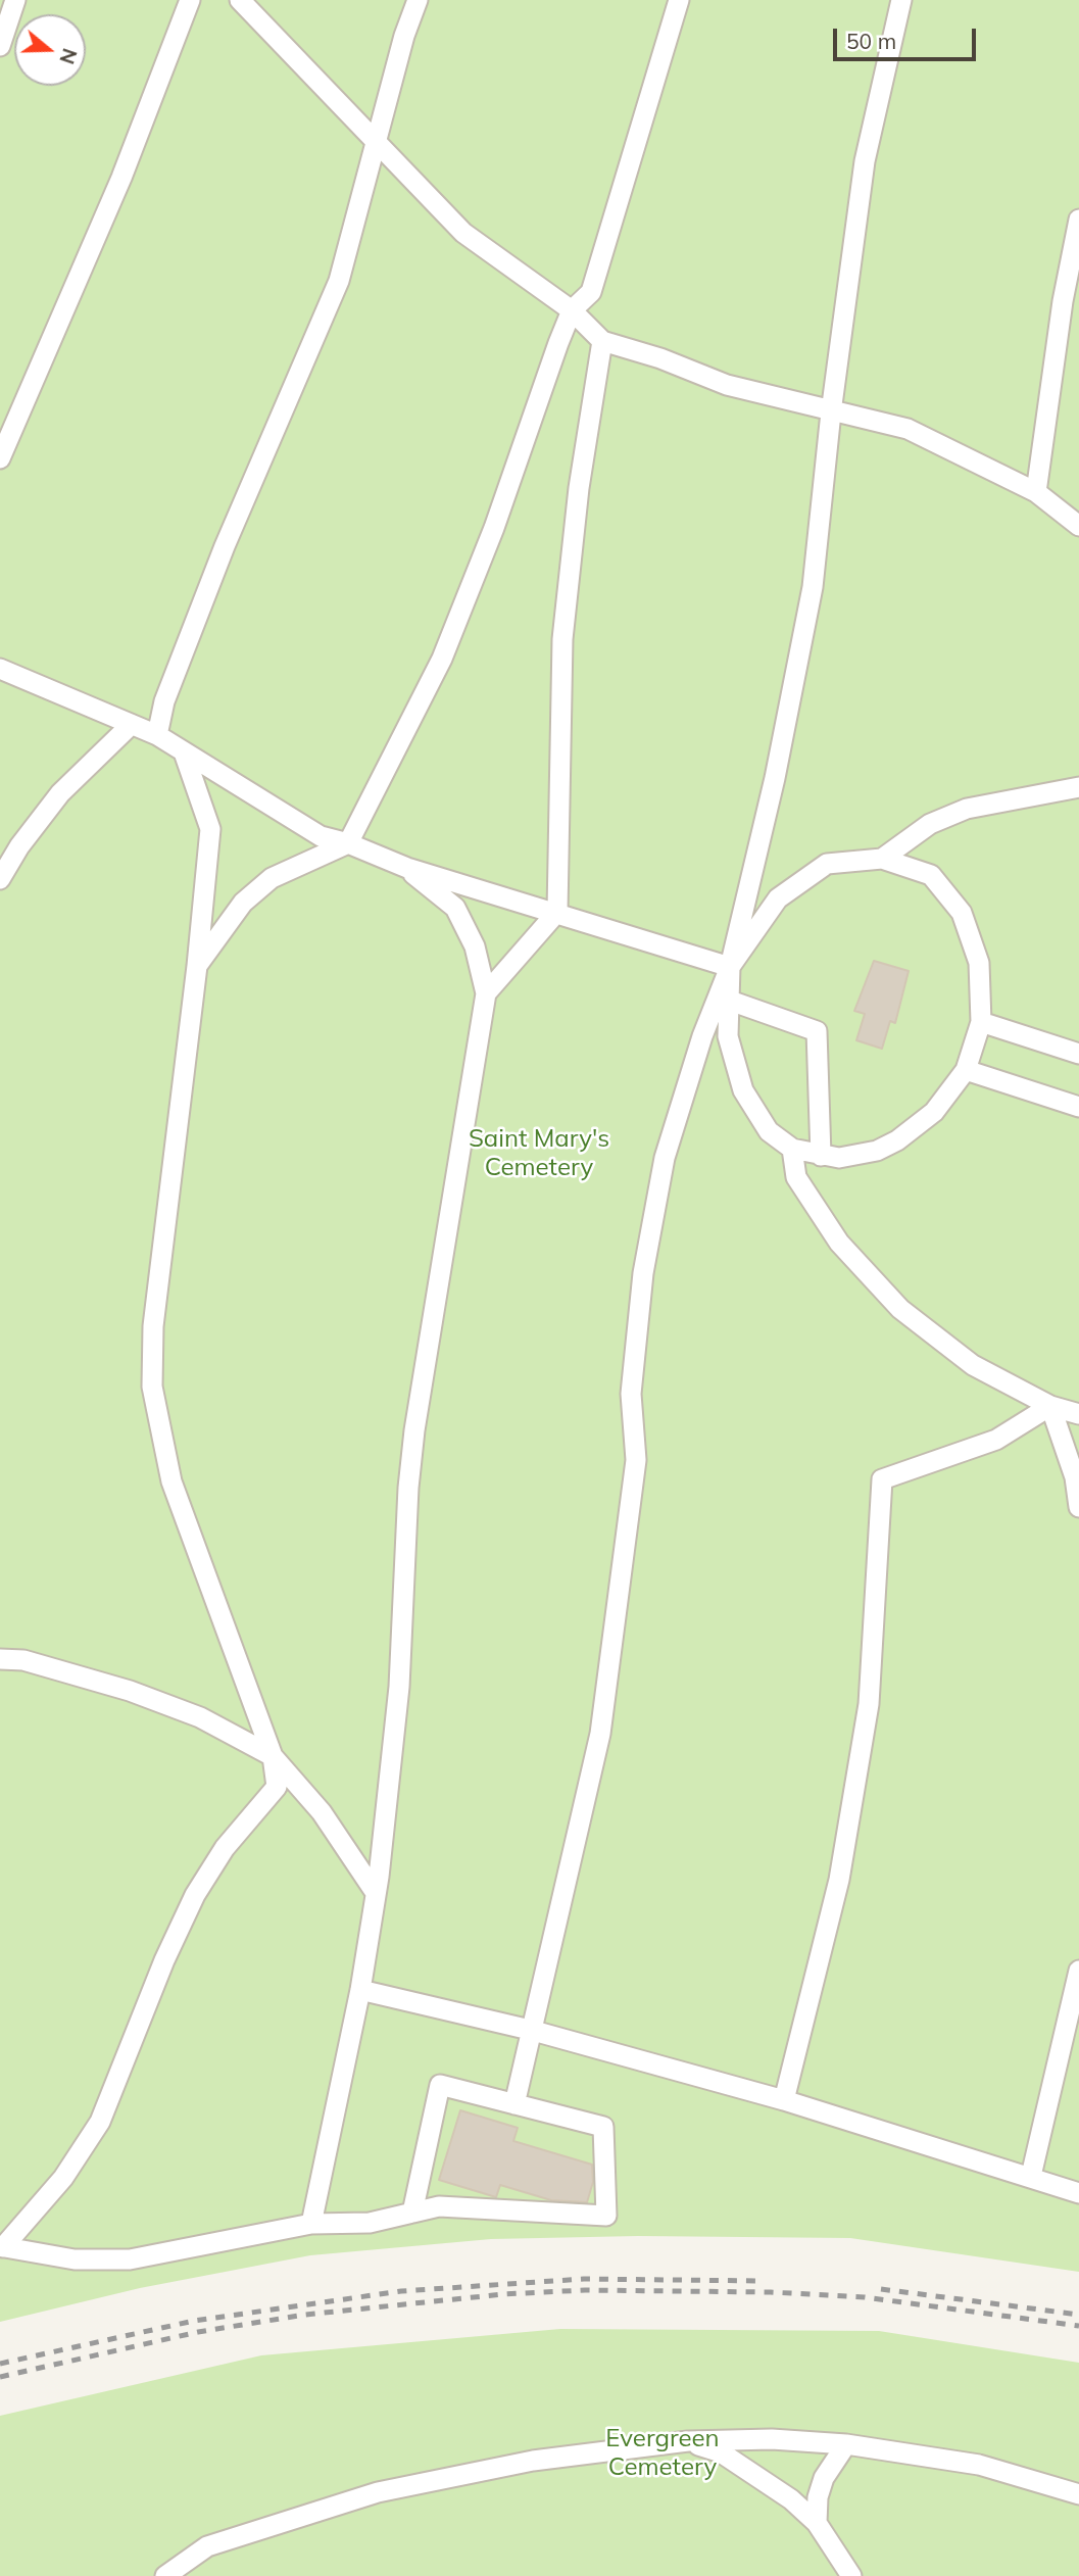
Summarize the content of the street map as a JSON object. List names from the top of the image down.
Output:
{
  "parks": ["Saint Mary's Cemetery", "Evergreen Cemetery"],
  "scale_bar": "50 m",
  "north": "right"
}
